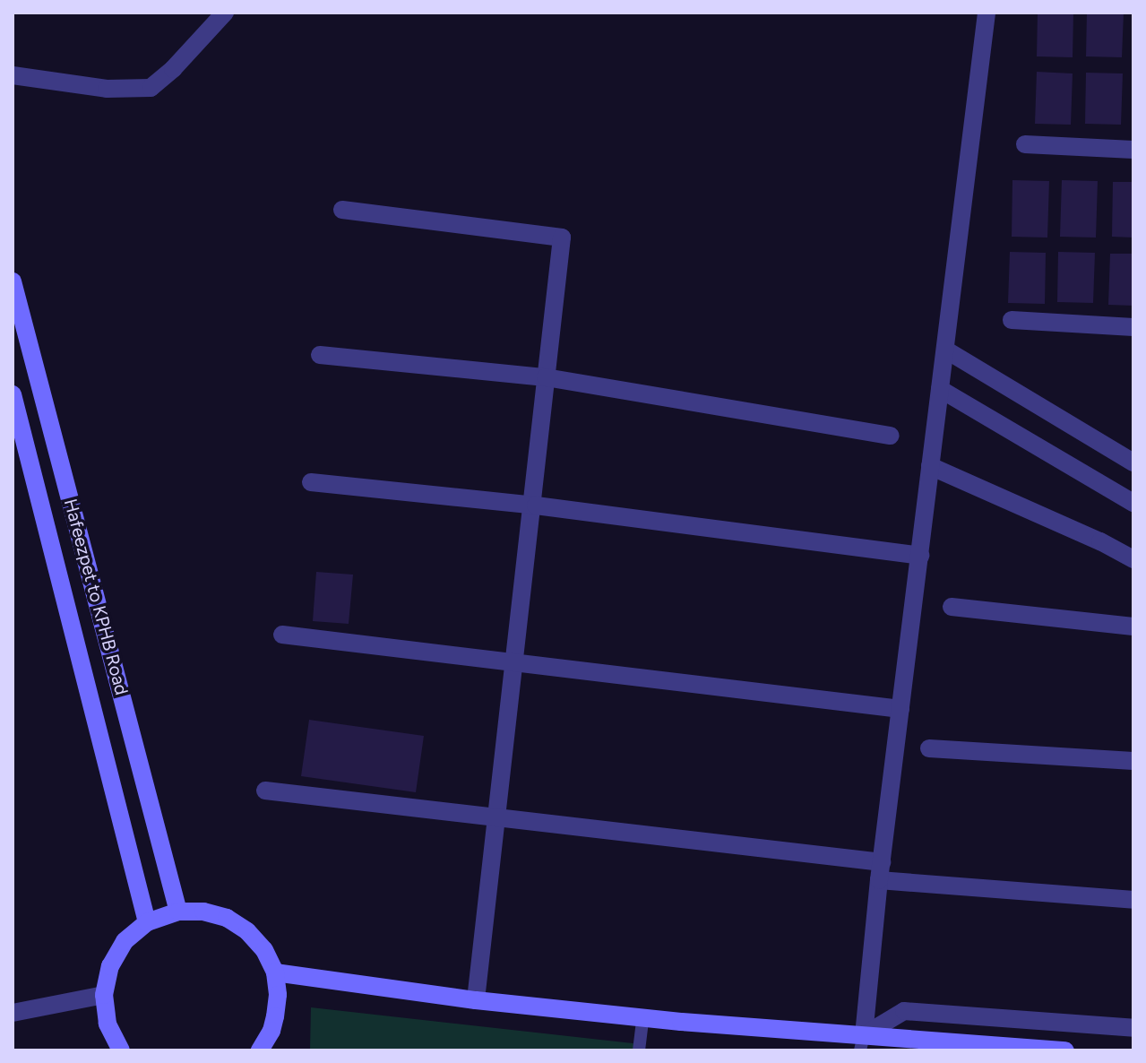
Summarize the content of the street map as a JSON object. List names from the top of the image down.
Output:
{
  "streets": {
    "main road": ["Hafeezpet to KPHB Road"]
  }
}
